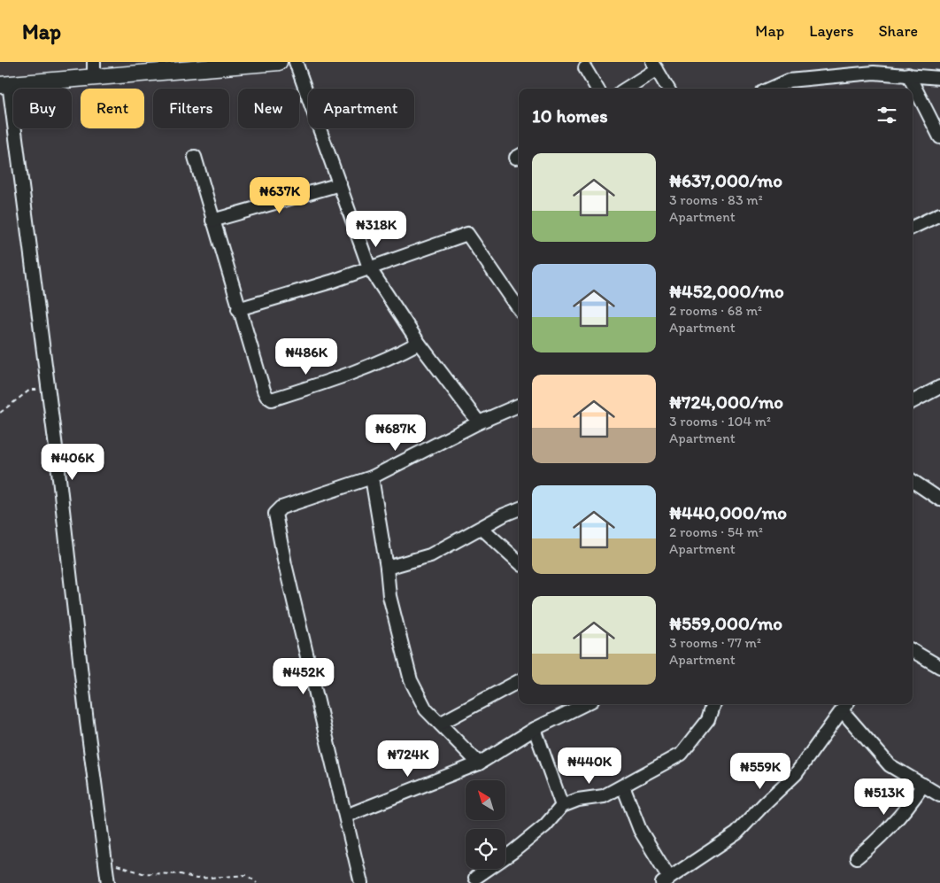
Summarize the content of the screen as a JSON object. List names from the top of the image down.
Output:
{
  "north": "top left",
  "page": {
    "header": "Map",
    "nav": ["Map", "Layers", "Share"],
    "chip": [
      "Buy",
      "Rent",
      "Filters",
      "New",
      "Apartment"
    ],
    "heading": "10 homes",
    "list": [
      {
        "name": "₦637,000/mo",
        "note": "3 rooms · 83 m² · Apartment"
      },
      {
        "name": "₦452,000/mo",
        "note": "2 rooms · 68 m² · Apartment"
      },
      {
        "name": "₦724,000/mo",
        "note": "3 rooms · 104 m² · Apartment"
      },
      {
        "name": "₦440,000/mo",
        "note": "2 rooms · 54 m² · Apartment"
      },
      {
        "name": "₦559,000/mo",
        "note": "3 rooms · 77 m² · Apartment"
      }
    ],
    "price": [
      "₦637K",
      "₦318K",
      "₦486K",
      "₦687K",
      "₦406K",
      "₦452K",
      "₦724K",
      "₦440K",
      "₦559K",
      "₦513K"
    ]
  }
}
